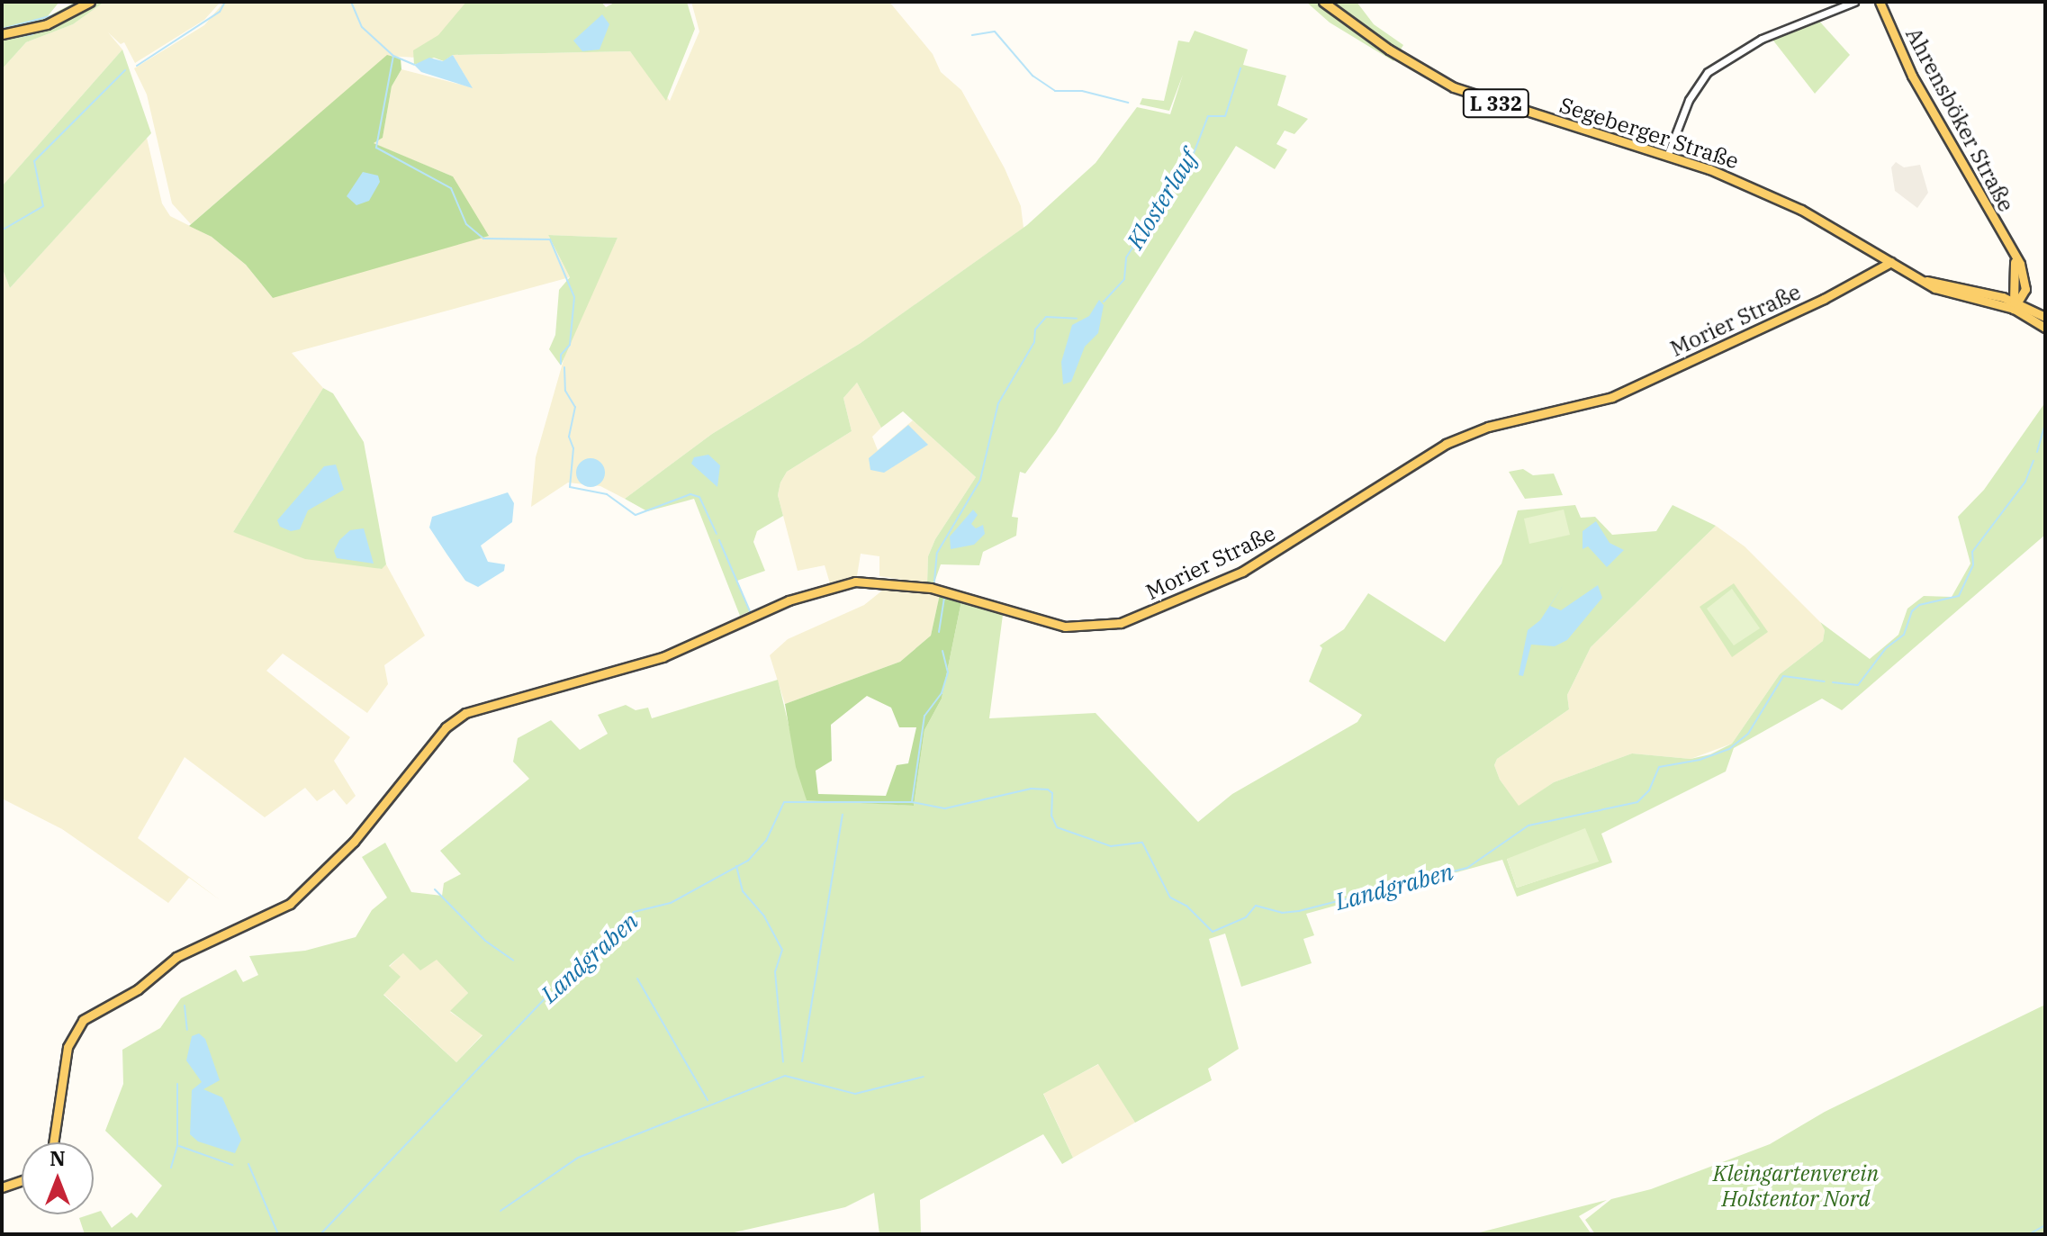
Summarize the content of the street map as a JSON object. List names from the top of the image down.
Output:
{
  "streets": {
    "main road": [
      "L 332",
      "Ahrensböker Straße",
      "Segeberger Straße",
      "Morier Straße"
    ]
  },
  "crossings": [
    ["Ahrensböker Straße", "Segeberger Straße"],
    ["Segeberger Straße", "Morier Straße"]
  ],
  "water": ["Klosterlauf", "Landgraben"],
  "parks": ["Kleingartenverein Holstentor Nord"],
  "north": "top"
}
